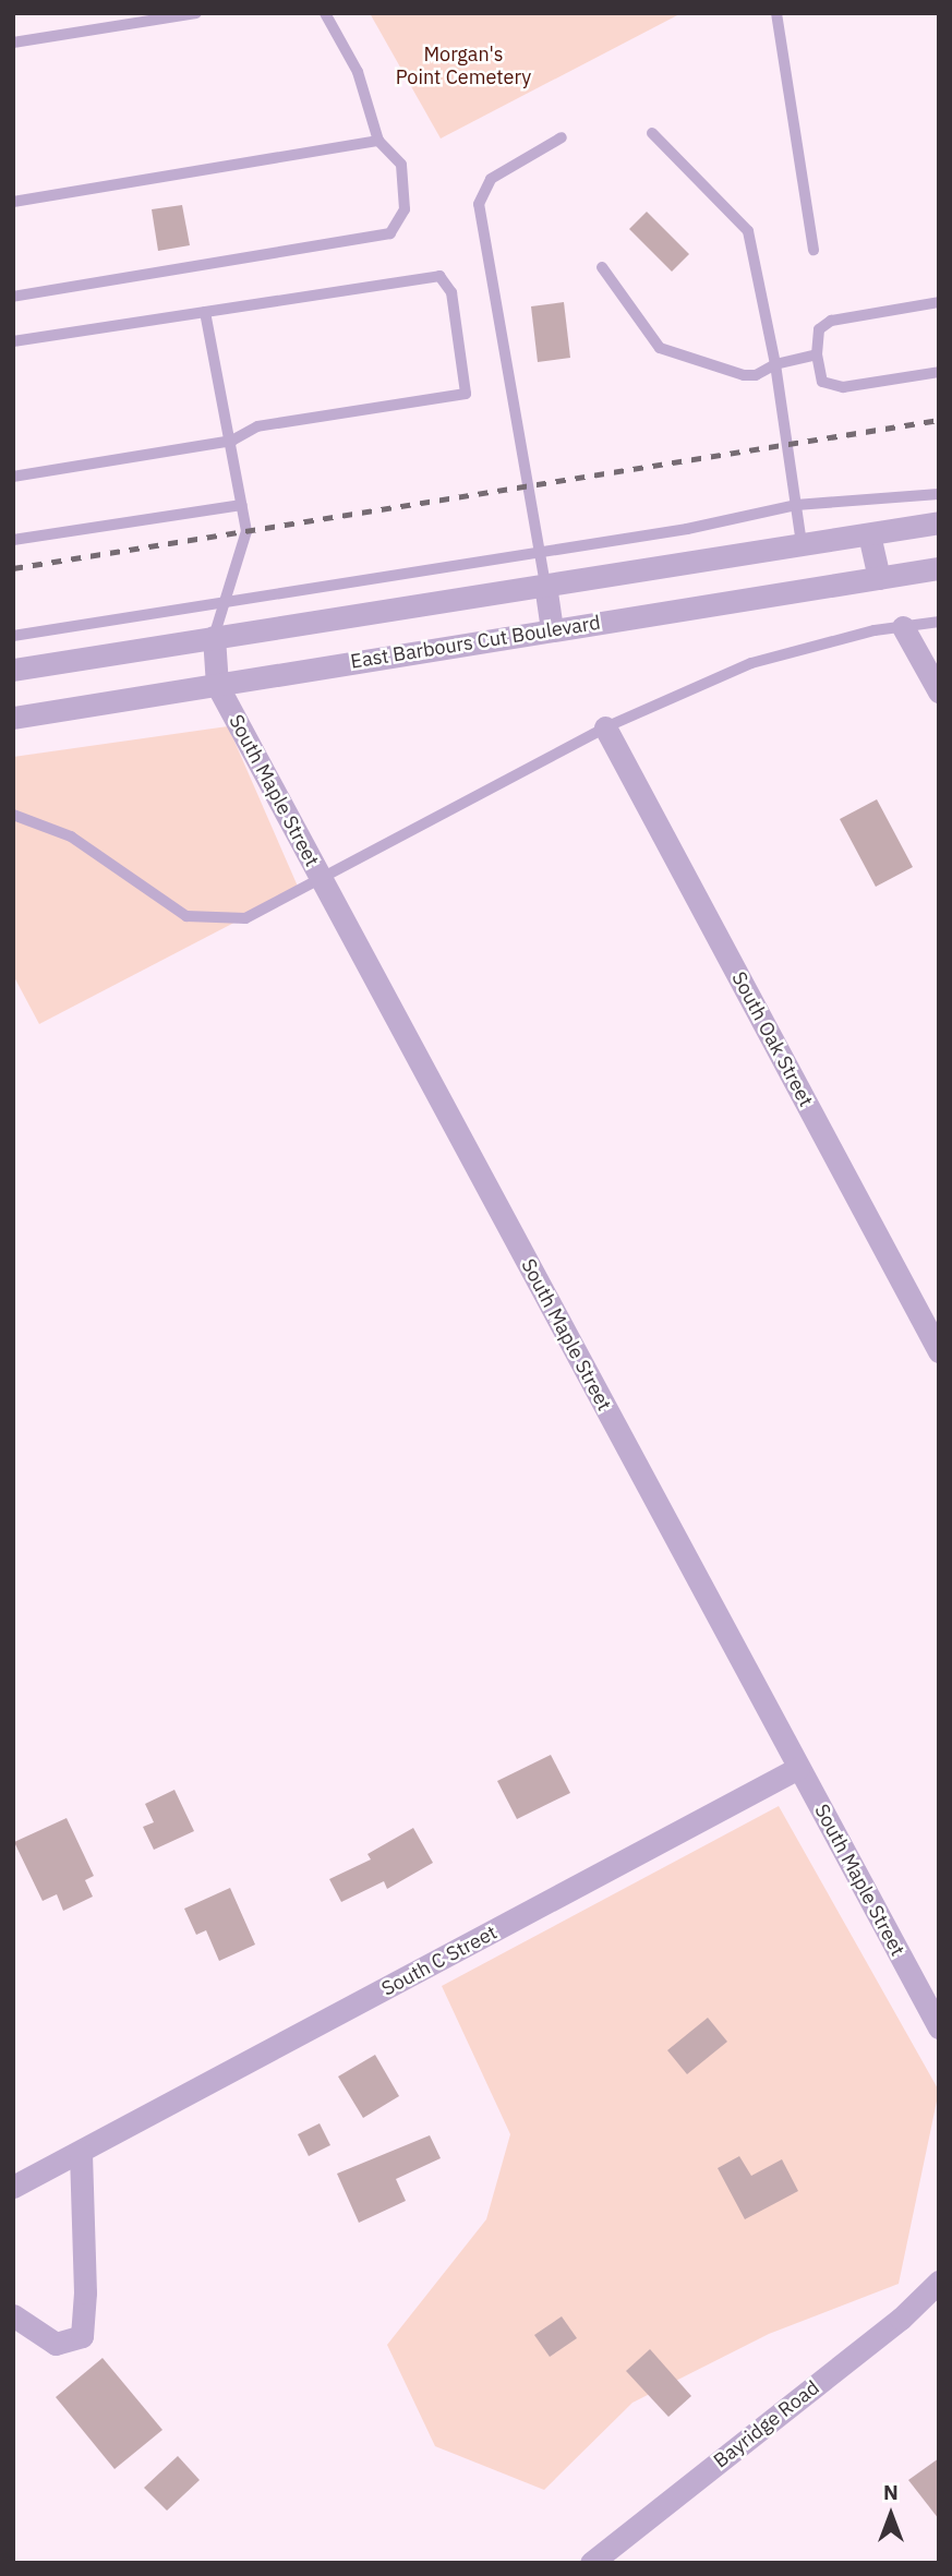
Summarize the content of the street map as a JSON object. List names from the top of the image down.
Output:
{
  "streets": {
    "street": [
      "East Barbours Cut Boulevard",
      "South Maple Street",
      "South Oak Street",
      "South C Street",
      "Bayridge Road"
    ]
  },
  "crossings": [
    ["East Barbours Cut Boulevard", "South Maple Street"],
    ["South Maple Street", "South C Street"]
  ],
  "parks": ["Morgan's Point Cemetery"],
  "north": "top"
}
